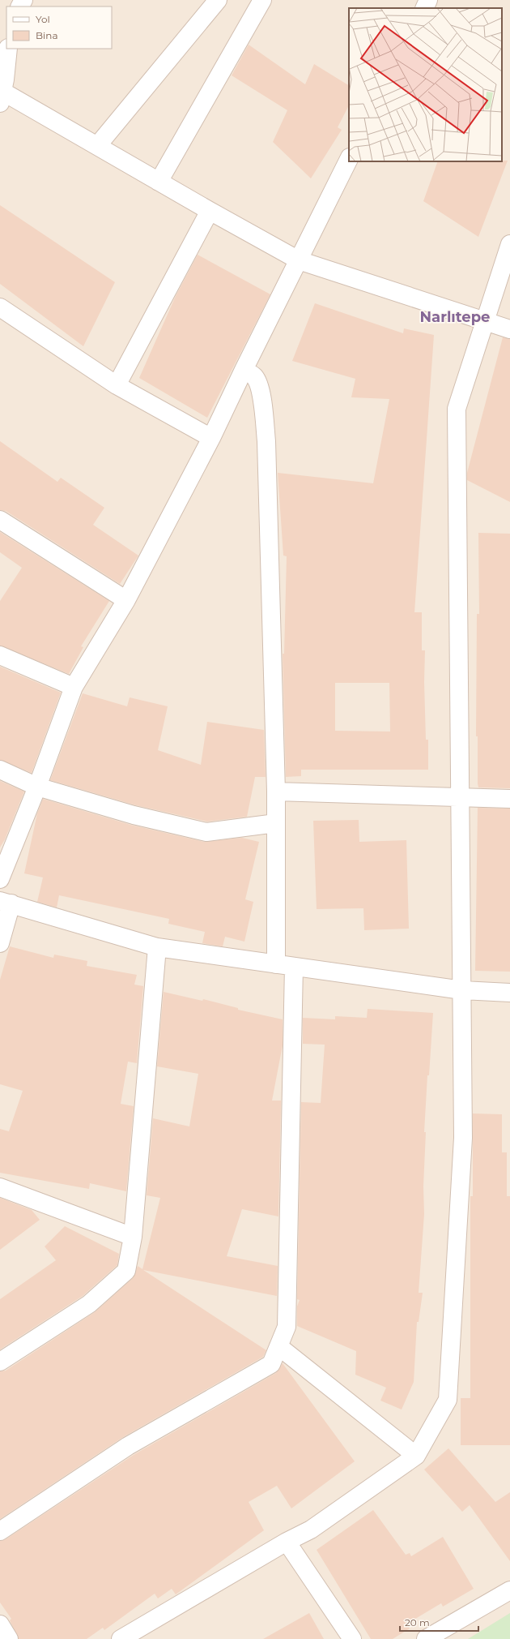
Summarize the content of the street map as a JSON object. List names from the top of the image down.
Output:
{
  "districts": ["Narlıtepe"],
  "legend": ["Yol", "Bina"],
  "scale_bar": "20 m"
}
